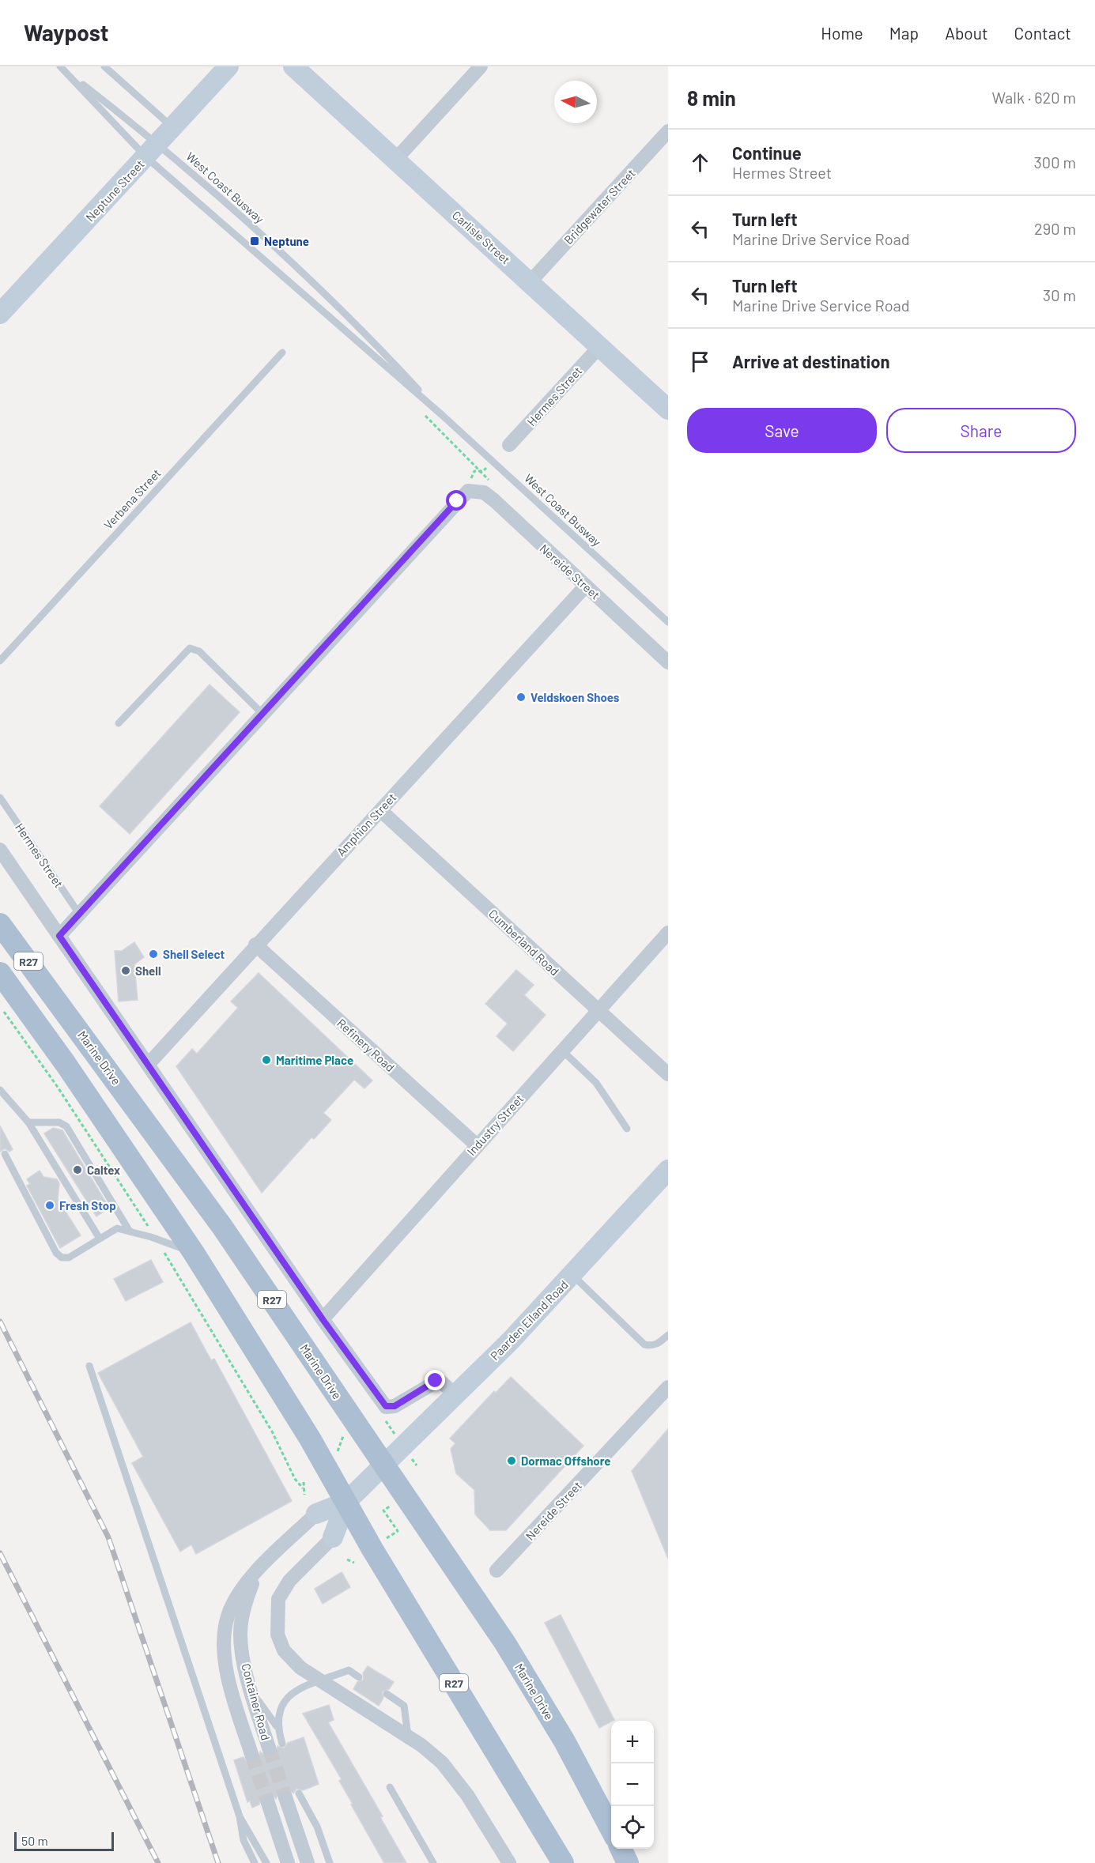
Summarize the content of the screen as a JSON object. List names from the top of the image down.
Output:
{
  "streets": {
    "main road": ["R27", "Marine Drive"],
    "street": [
      "Neptune Street",
      "Bridgewater Street",
      "Carlisle Street",
      "Hermes Street",
      "Nereide Street",
      "Amphion Street",
      "Cumberland Road",
      "Refinery Road",
      "Industry Street",
      "Paarden Eiland Road",
      "Container Road"
    ],
    "lane": ["West Coast Busway", "Verbena Street"]
  },
  "crossings": [
    ["West Coast Busway", "Neptune Street"],
    ["Bridgewater Street", "Carlisle Street"],
    ["Carlisle Street", "Hermes Street"],
    ["Nereide Street", "Amphion Street"],
    ["Amphion Street", "Cumberland Road"],
    ["Amphion Street", "Refinery Road"],
    ["Cumberland Road", "Industry Street"],
    ["R27", "Paarden Eiland Road"],
    ["R27", "Container Road"],
    ["Refinery Road", "Industry Street"],
    ["Marine Drive", "Paarden Eiland Road"],
    ["Paarden Eiland Road", "Container Road"]
  ],
  "places": {
    "transit": ["Neptune"],
    "other": [
      "Veldskoen Shoes",
      "Shell Select",
      "Shell",
      "Maritime Place",
      "Caltex",
      "Fresh Stop",
      "Dormac Offshore"
    ]
  },
  "scale_bar": "50 m",
  "north": "left",
  "page": {
    "header": "Waypost",
    "nav": [
      "Home",
      "Map",
      "About",
      "Contact"
    ],
    "heading": ["8 min", "Walk · 620 m"],
    "list": [
      ["Continue", "Hermes Street", "300 m"],
      ["Turn left", "Marine Drive Service Road", "290 m"],
      ["Turn left", "Marine Drive Service Road", "30 m"],
      "Arrive at destination"
    ],
    "buttons": ["Save", "Share"],
    "map_buttons": ["+", "−"],
    "scale": "50 m"
  }
}
